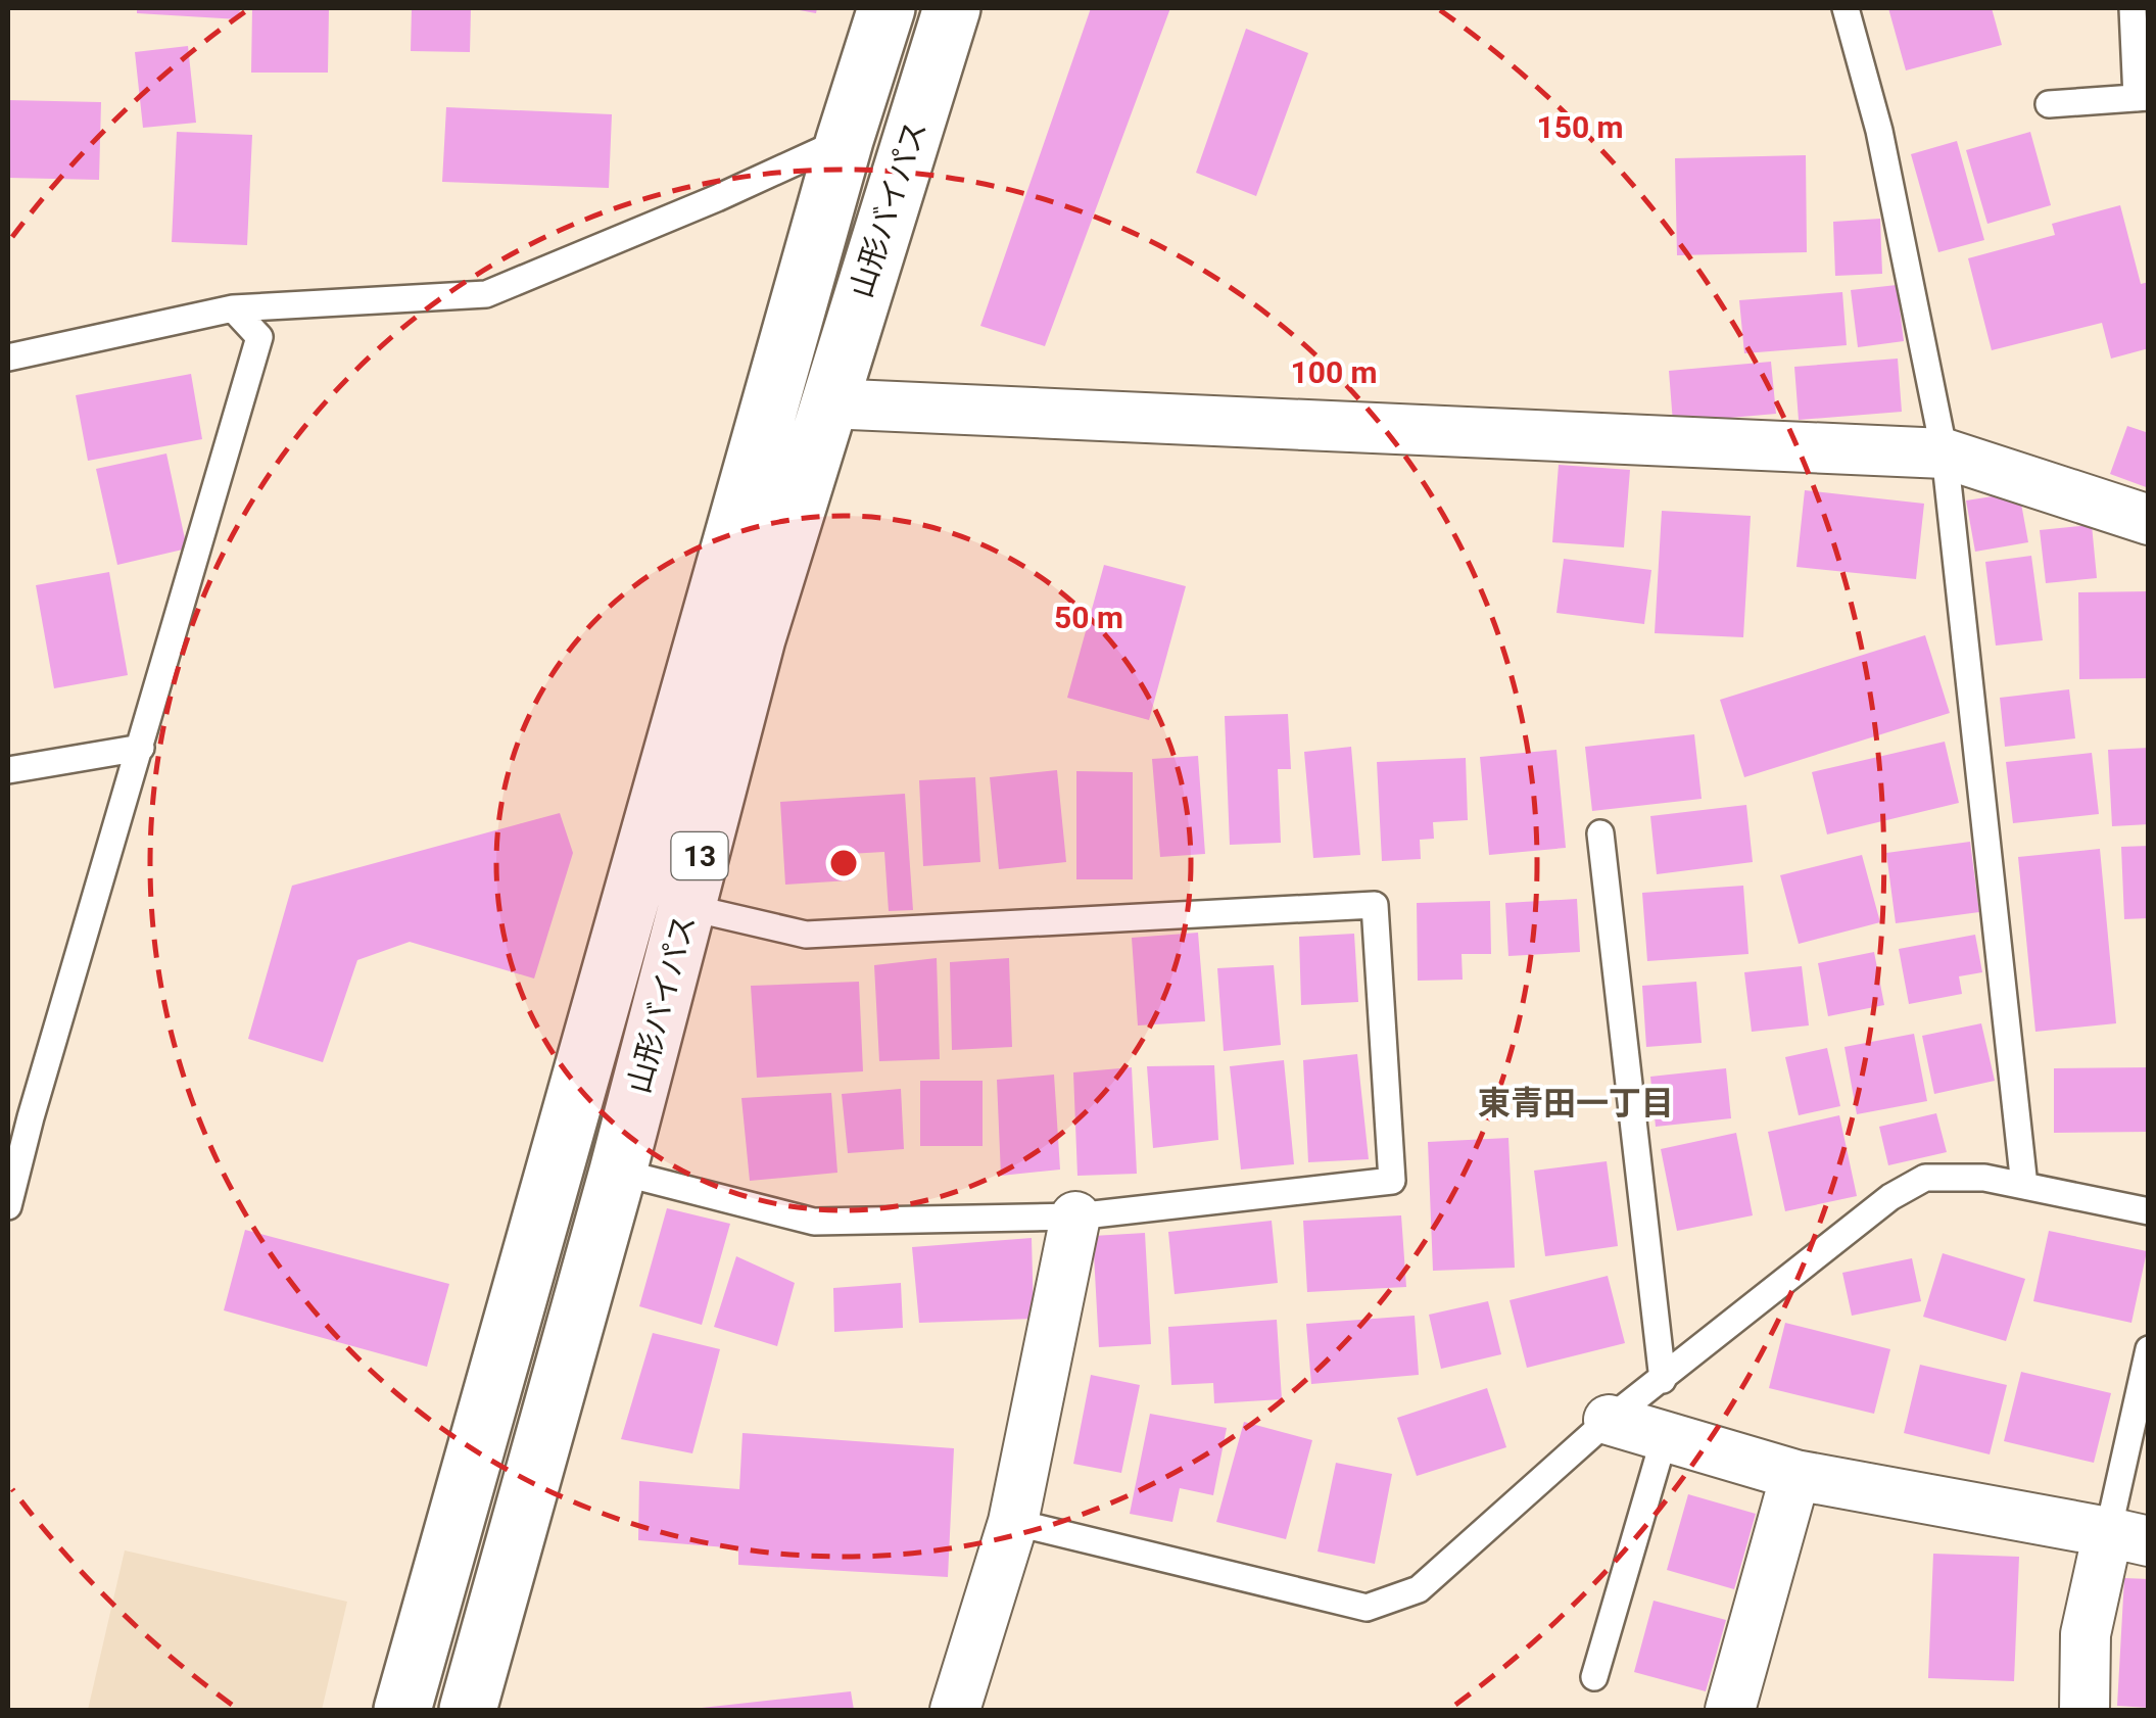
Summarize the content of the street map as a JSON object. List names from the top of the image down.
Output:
{
  "streets": {
    "highway": ["山形バイパス", "13"]
  },
  "districts": ["東青田一丁目"],
  "rings": ["150 m", "100 m", "50 m"]
}
